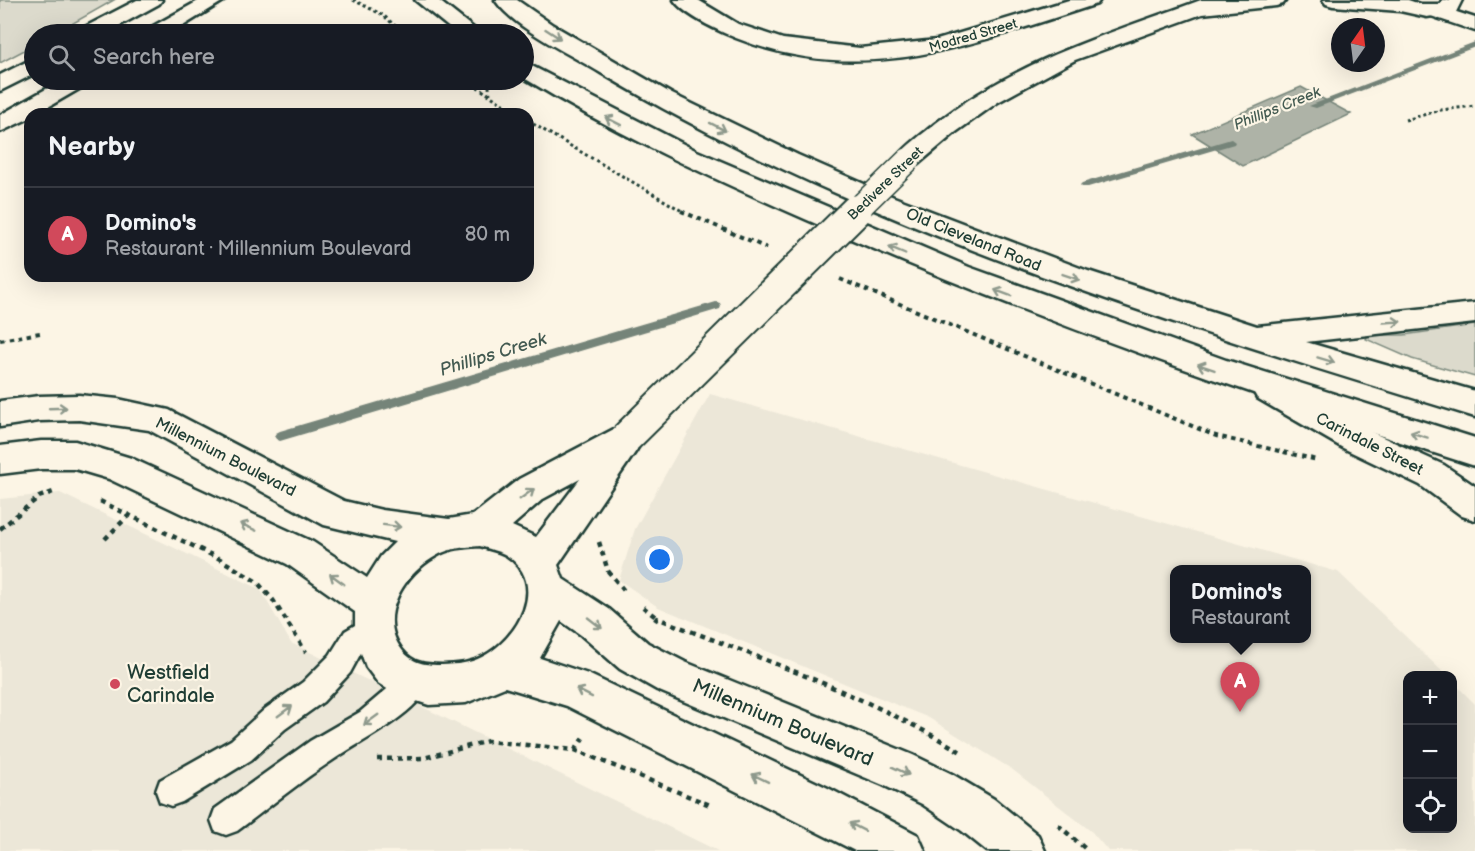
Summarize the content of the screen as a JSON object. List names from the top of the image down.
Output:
{
  "streets": {
    "main road": [
      "Modred Street",
      "Bedivere Street",
      "Old Cleveland Road",
      "Carindale Street",
      "Millennium Boulevard"
    ]
  },
  "crossings": [
    ["Bedivere Street", "Millennium Boulevard"]
  ],
  "water": ["Phillips Creek"],
  "places": ["Westfield Carindale"],
  "north": "top",
  "page": {
    "search": "Search here",
    "heading": "Nearby",
    "list": [
      {
        "mark": "A",
        "name": "Domino's",
        "note": "Restaurant · Millennium Boulevard",
        "value": "80 m"
      }
    ],
    "popup": ["Domino's", "Restaurant"],
    "pins": "A",
    "map_buttons": ["+", "−"]
  }
}
